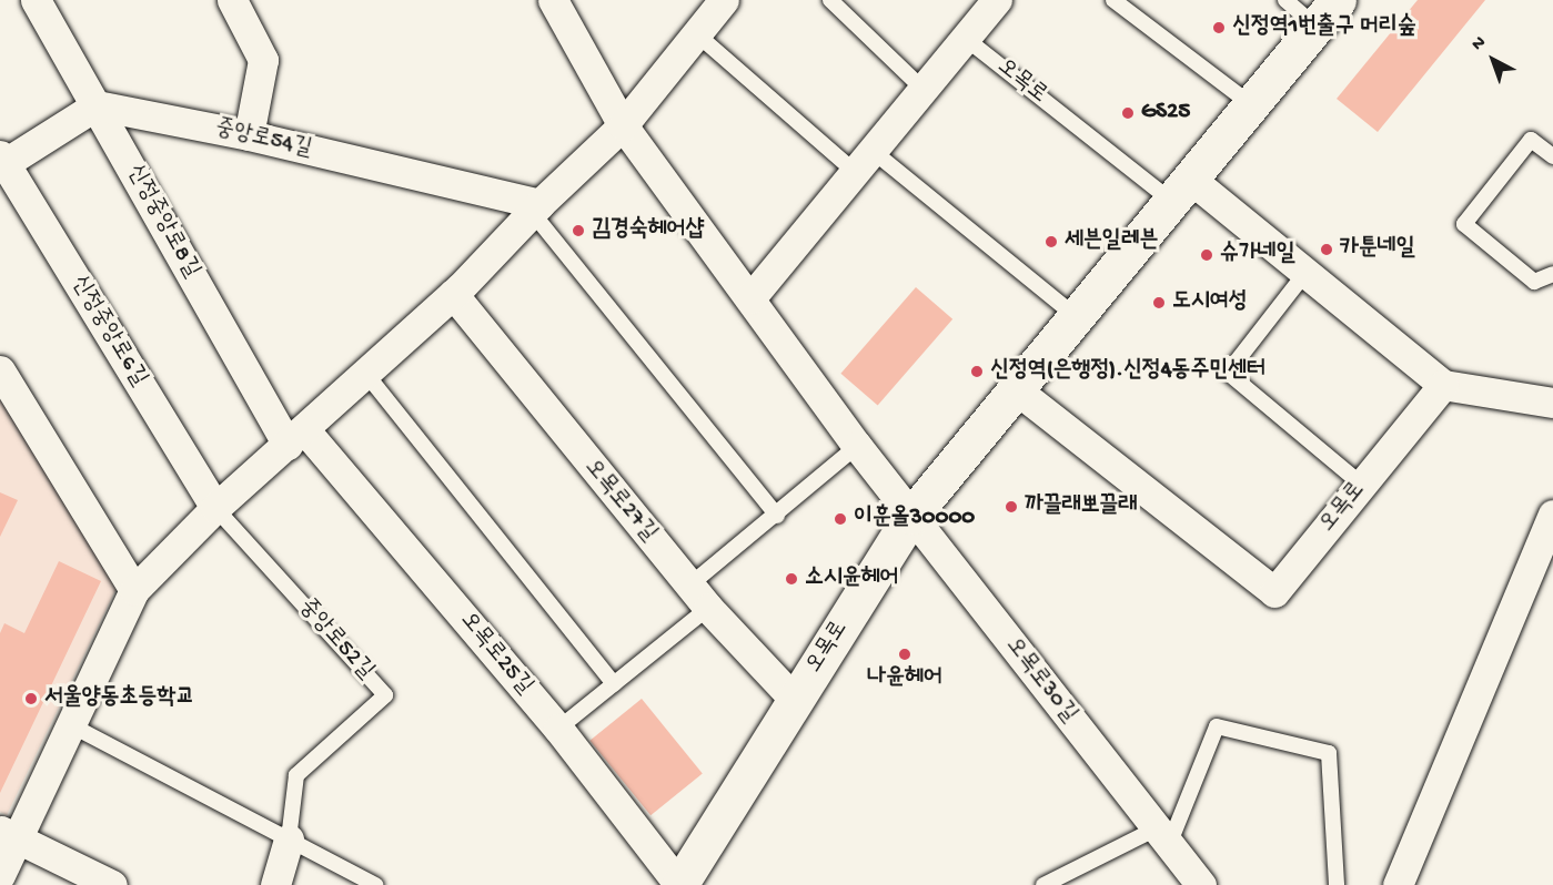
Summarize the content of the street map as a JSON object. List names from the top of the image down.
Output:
{
  "streets": {
    "main road": ["오목로"],
    "street": [
      "중앙로54길",
      "신정중앙로8길",
      "신정중앙로6길",
      "오목로27길",
      "오목로25길",
      "오목로30길"
    ],
    "lane": ["중앙로52길"]
  },
  "crossings": [
    ["오목로", "오목로27길"],
    ["오목로", "오목로25길"],
    ["오목로", "오목로30길"],
    ["중앙로54길", "신정중앙로8길"],
    ["신정중앙로8길", "오목로25길"],
    ["신정중앙로6길", "중앙로52길"]
  ],
  "places": [
    "신정역1번출구 머리숲",
    "GS25",
    "김경숙헤어샵",
    "세븐일레븐",
    "카툰네일",
    "슈가네일",
    "도시여성",
    "신정역(은행정).신정4동주민센터",
    "까끌래뽀끌래",
    "이훈올30000",
    "소시윤헤어",
    "나윤헤어",
    "서울양동초등학교"
  ],
  "north": "top left"
}
